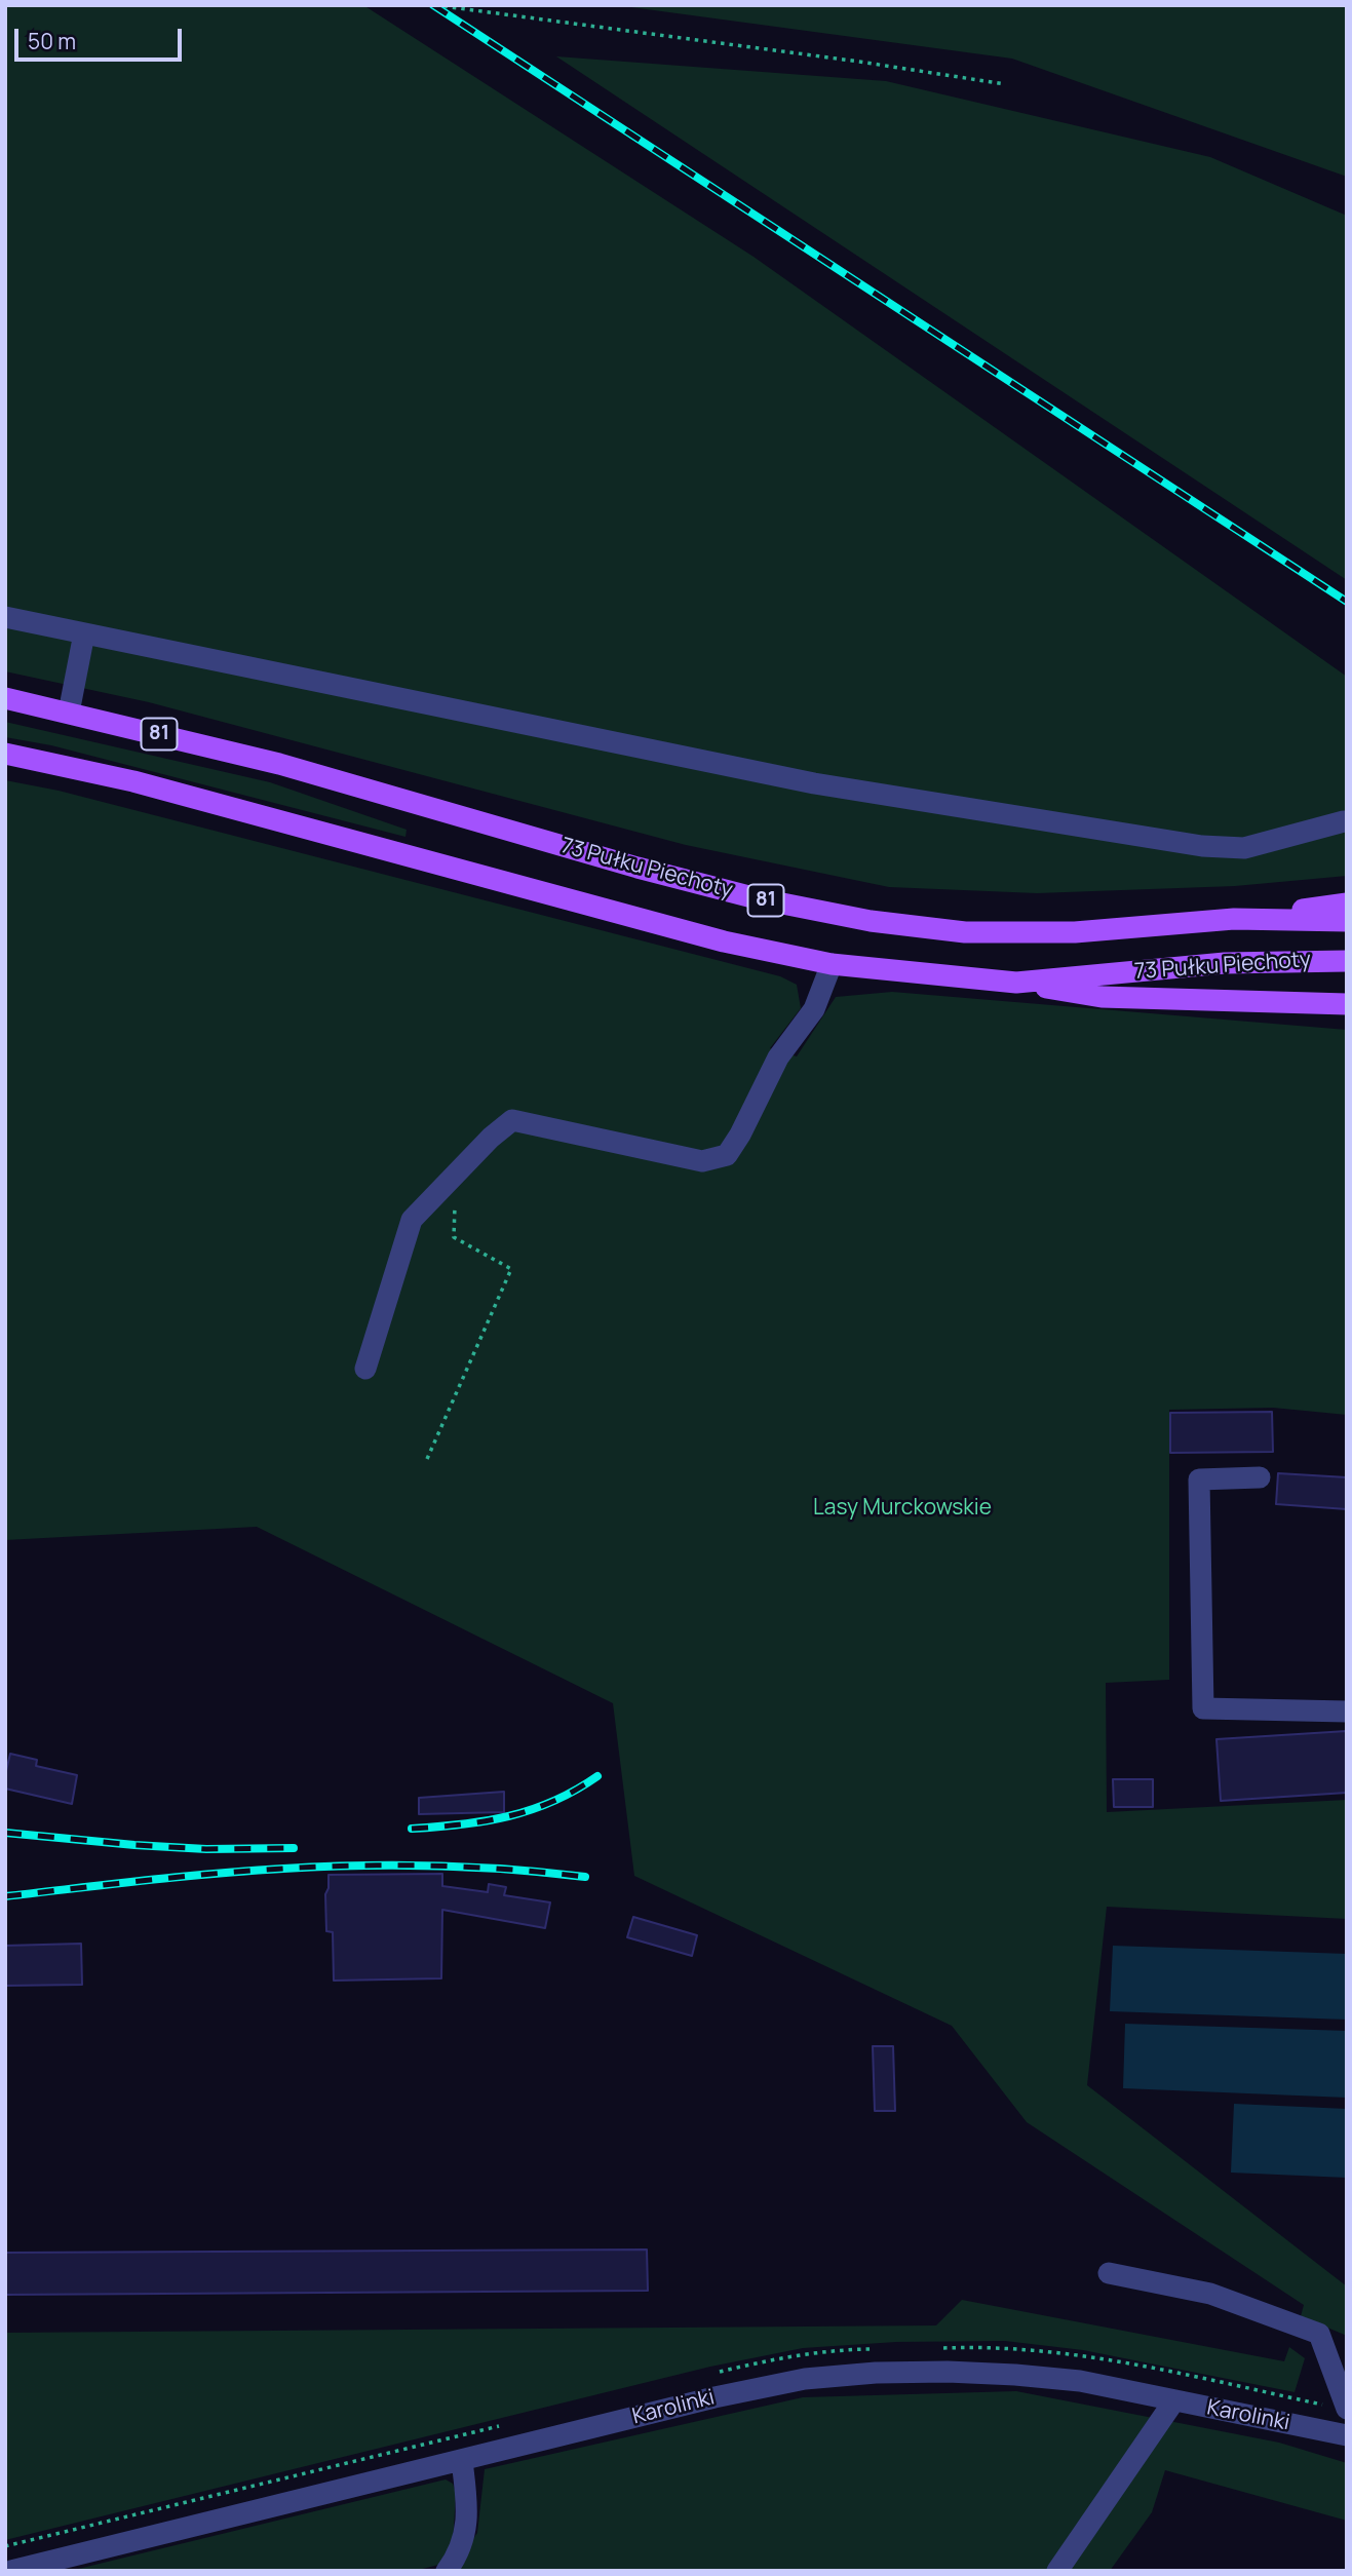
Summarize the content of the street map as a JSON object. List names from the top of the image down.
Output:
{
  "streets": {
    "main road": ["81", "73 Pułku Piechoty"],
    "street": ["Karolinki"]
  },
  "parks": ["Lasy Murckowskie"],
  "scale_bar": "50 m"
}
